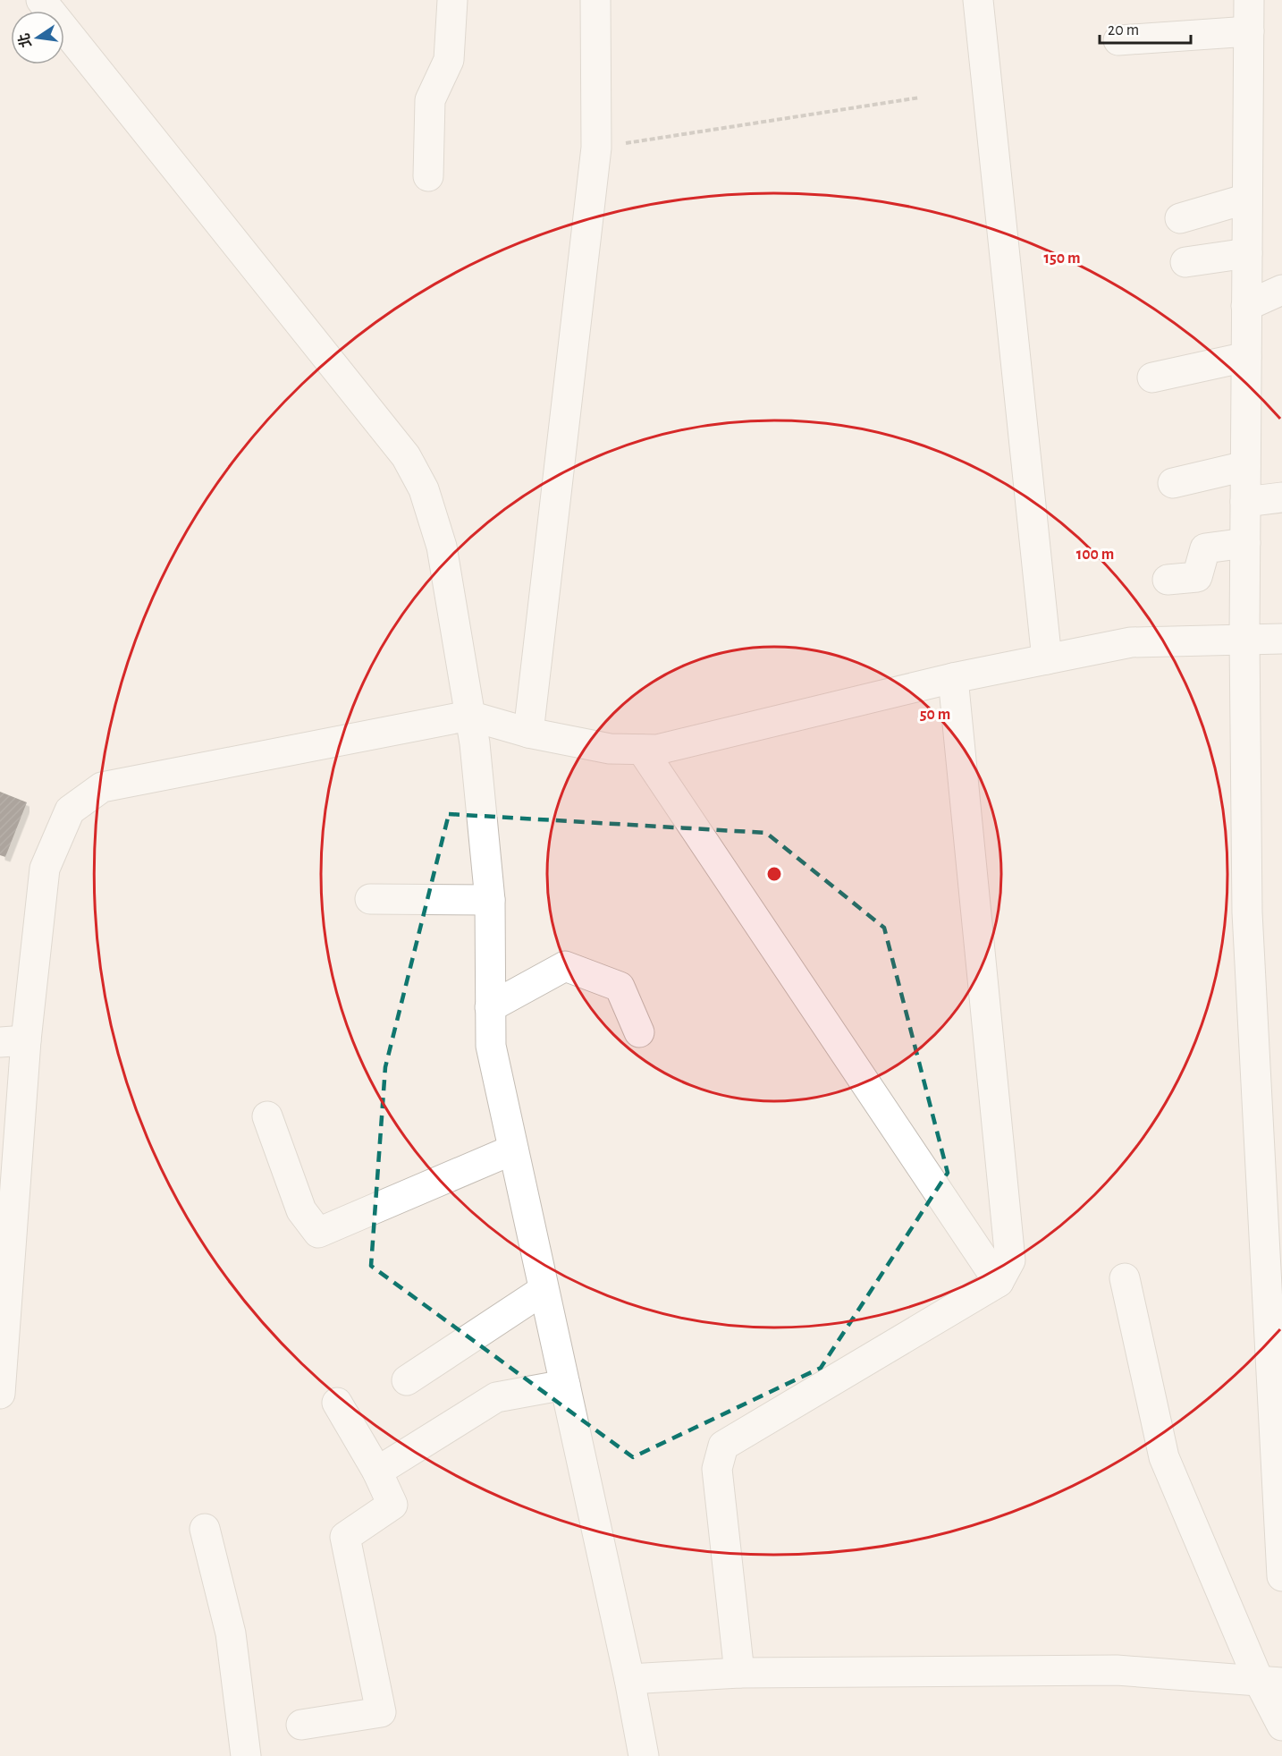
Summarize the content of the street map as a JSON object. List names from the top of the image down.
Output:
{
  "scale_bar": "20 m",
  "north": "left",
  "rings": ["150 m", "100 m", "50 m"]
}
